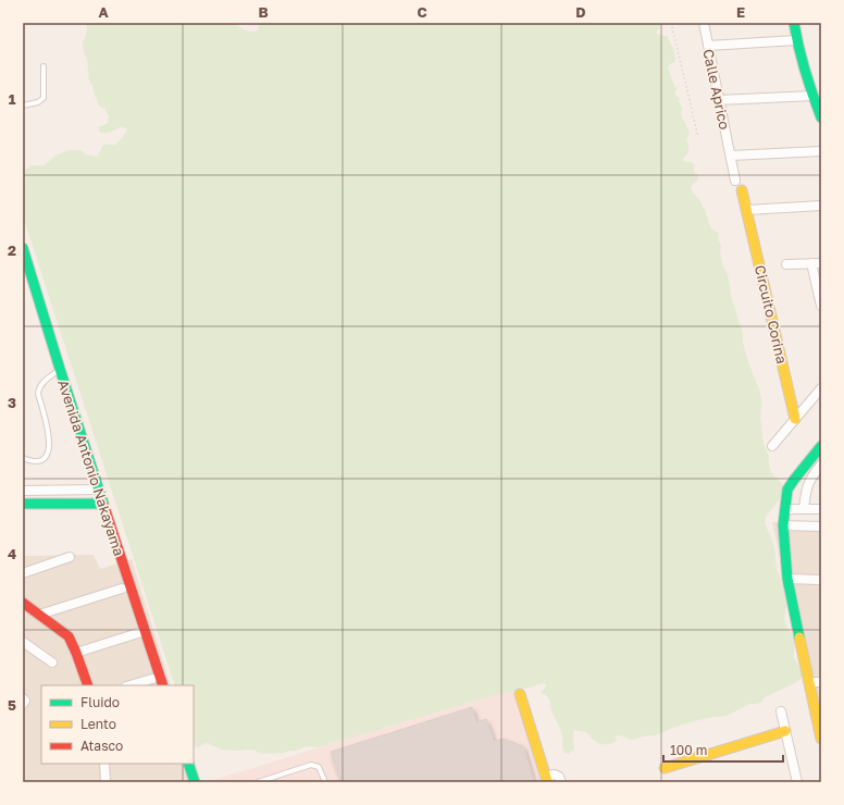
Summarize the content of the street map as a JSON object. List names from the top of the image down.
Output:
{
  "streets": {
    "street": ["Calle Aprico", "Circuito Corina", "Avenida Antonio Nakayama"]
  },
  "legend": ["Fluido", "Lento", "Atasco"],
  "scale_bar": "100 m",
  "grid": {
    "columns": [
      "A",
      "B",
      "C",
      "D",
      "E"
    ],
    "rows": [
      "1",
      "2",
      "3",
      "4",
      "5"
    ]
  }
}
